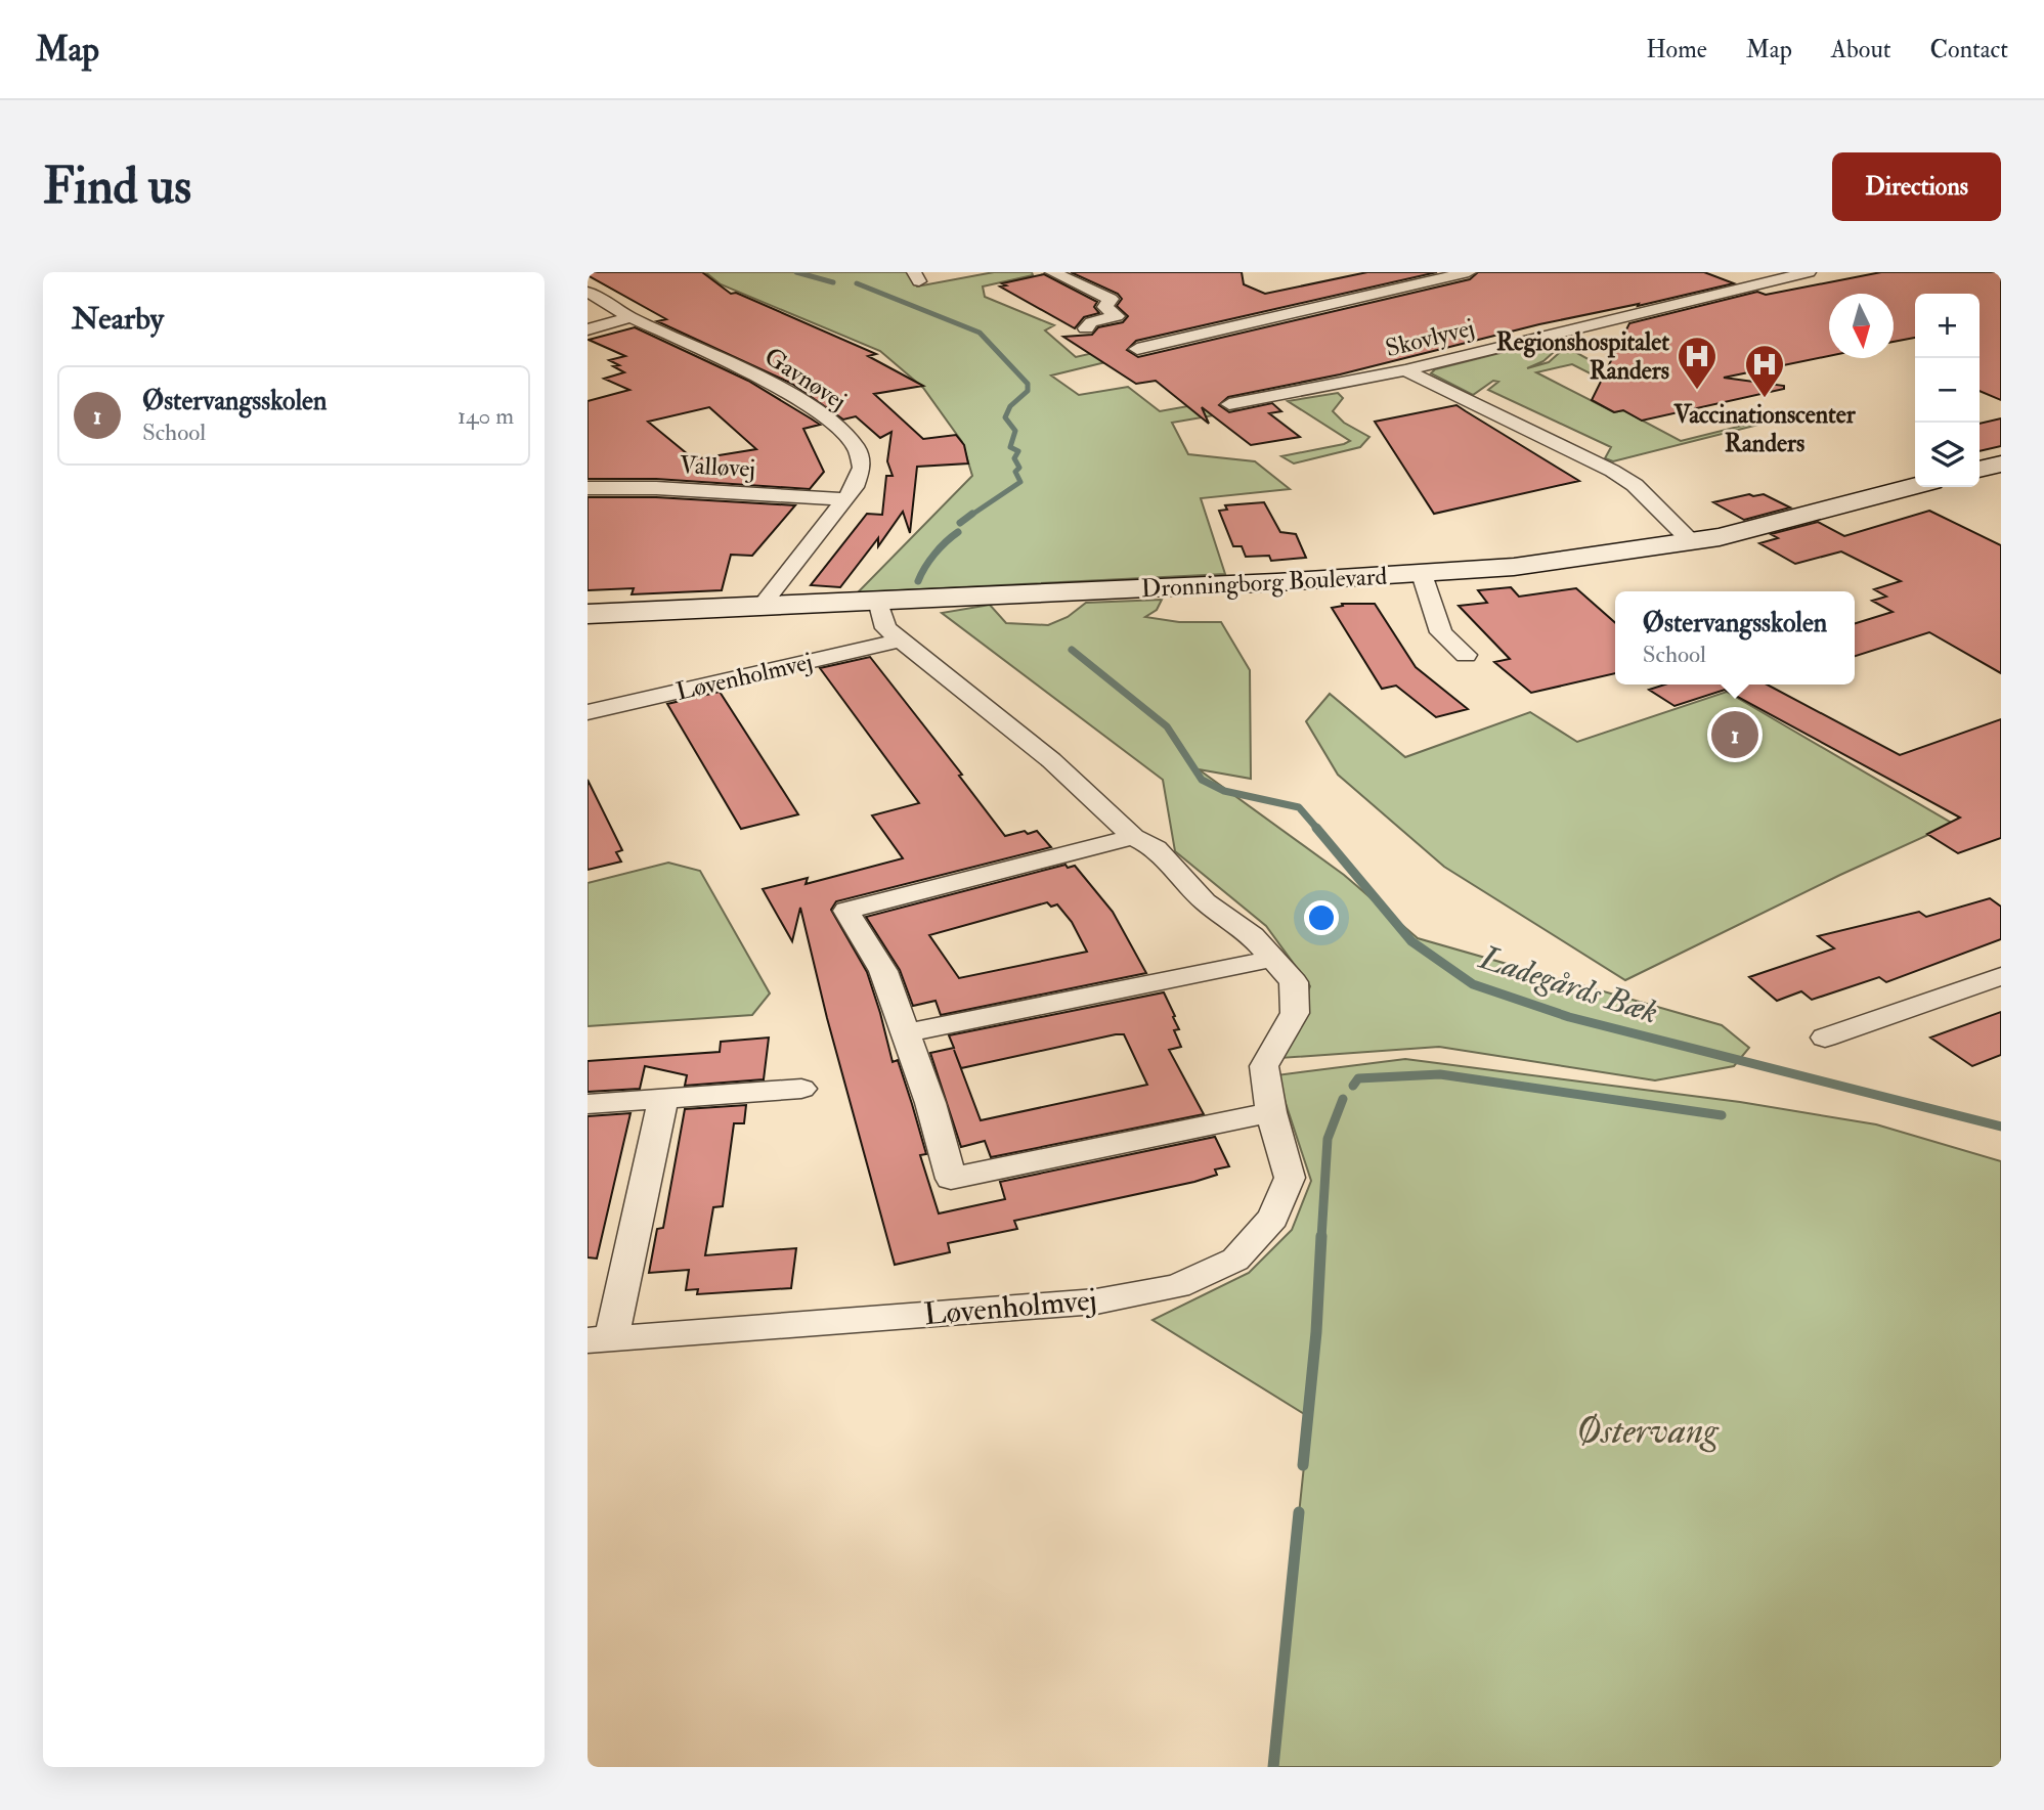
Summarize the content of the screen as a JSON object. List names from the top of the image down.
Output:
{
  "streets": {
    "street": [
      "Skovlyvej",
      "Gavnøvej",
      "Valløvej",
      "Dronningborg Boulevard",
      "Løvenholmvej"
    ]
  },
  "crossings": [
    ["Gavnøvej", "Valløvej"],
    ["Gavnøvej", "Dronningborg Boulevard"],
    ["Dronningborg Boulevard", "Løvenholmvej"]
  ],
  "water": ["Ladegårds Bæk"],
  "parks": ["Østervang"],
  "places": {
    "hospital": ["Regionshospitalet Randers", "Vaccinationscenter Randers"]
  },
  "north": "bottom",
  "page": {
    "header": "Map",
    "nav": [
      "Home",
      "Map",
      "About",
      "Contact"
    ],
    "buttons": "Directions",
    "title": "Find us",
    "heading": "Nearby",
    "map_buttons": ["+", "−"],
    "list": [
      {
        "mark": "1",
        "name": "Østervangsskolen",
        "note": "School",
        "value": "140 m"
      }
    ],
    "popup": ["Østervangsskolen", "School"],
    "pins": "1"
  }
}
